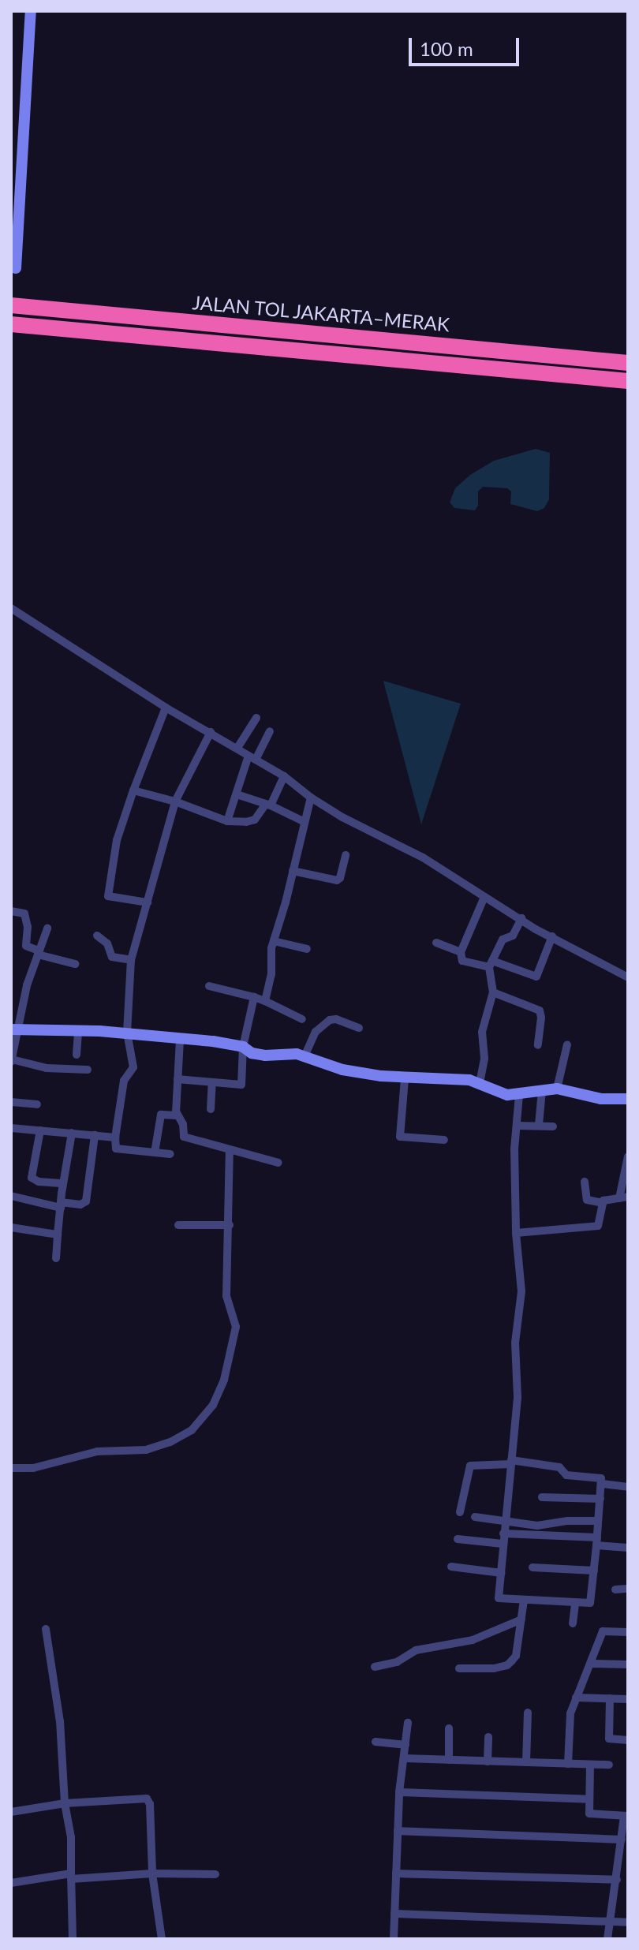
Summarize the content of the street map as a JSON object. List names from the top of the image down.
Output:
{
  "streets": {
    "highway": ["JALAN TOL JAKARTA–MERAK"]
  },
  "scale_bar": "100 m"
}
